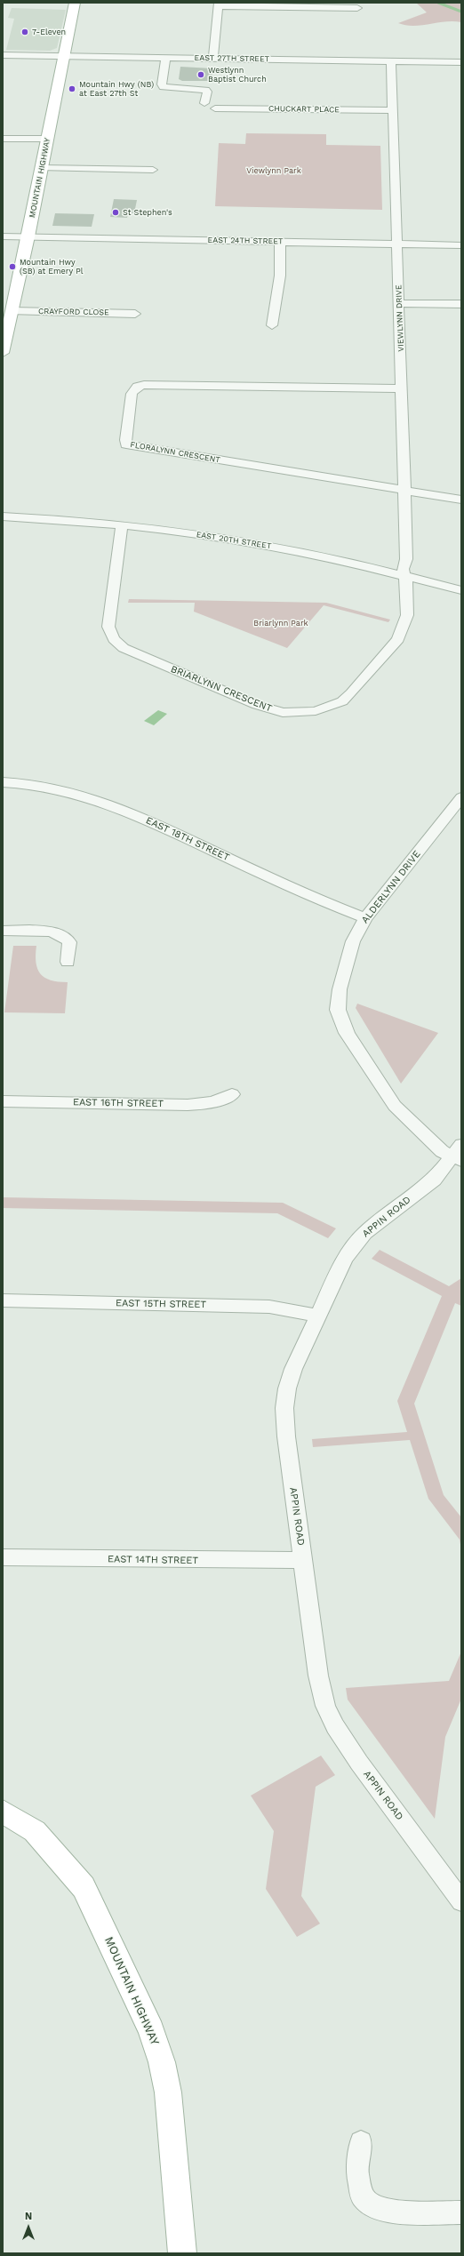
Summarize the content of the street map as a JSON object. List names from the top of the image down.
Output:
{
  "streets": {
    "main road": ["MOUNTAIN HIGHWAY"],
    "street": [
      "EAST 27TH STREET",
      "CHUCKART PLACE",
      "EAST 24TH STREET",
      "CRAYFORD CLOSE",
      "VIEWLYNN DRIVE",
      "FLORALYNN CRESCENT",
      "EAST 20TH STREET",
      "BRIARLYNN CRESCENT",
      "EAST 18TH STREET",
      "ALDERLYNN DRIVE",
      "EAST 16TH STREET",
      "APPIN ROAD",
      "EAST 15TH STREET",
      "EAST 14TH STREET"
    ]
  },
  "crossings": [
    ["EAST 27TH STREET", "CHUCKART PLACE"],
    ["EAST 27TH STREET", "MOUNTAIN HIGHWAY"],
    ["EAST 27TH STREET", "VIEWLYNN DRIVE"],
    ["CHUCKART PLACE", "VIEWLYNN DRIVE"],
    ["MOUNTAIN HIGHWAY", "EAST 24TH STREET"],
    ["MOUNTAIN HIGHWAY", "CRAYFORD CLOSE"],
    ["EAST 24TH STREET", "VIEWLYNN DRIVE"],
    ["VIEWLYNN DRIVE", "FLORALYNN CRESCENT"],
    ["VIEWLYNN DRIVE", "EAST 20TH STREET"],
    ["VIEWLYNN DRIVE", "BRIARLYNN CRESCENT"],
    ["EAST 20TH STREET", "BRIARLYNN CRESCENT"],
    ["EAST 18TH STREET", "ALDERLYNN DRIVE"],
    ["ALDERLYNN DRIVE", "APPIN ROAD"],
    ["APPIN ROAD", "EAST 15TH STREET"],
    ["APPIN ROAD", "EAST 14TH STREET"]
  ],
  "parks": ["Viewlynn Park", "Briarlynn Park"],
  "places": [
    "7-Eleven",
    "Westlynn Baptist Church",
    "Mountain Hwy (NB) at East 27th St",
    "St Stephen's",
    "Mountain Hwy (SB) at Emery Pl"
  ],
  "north": "top"
}
